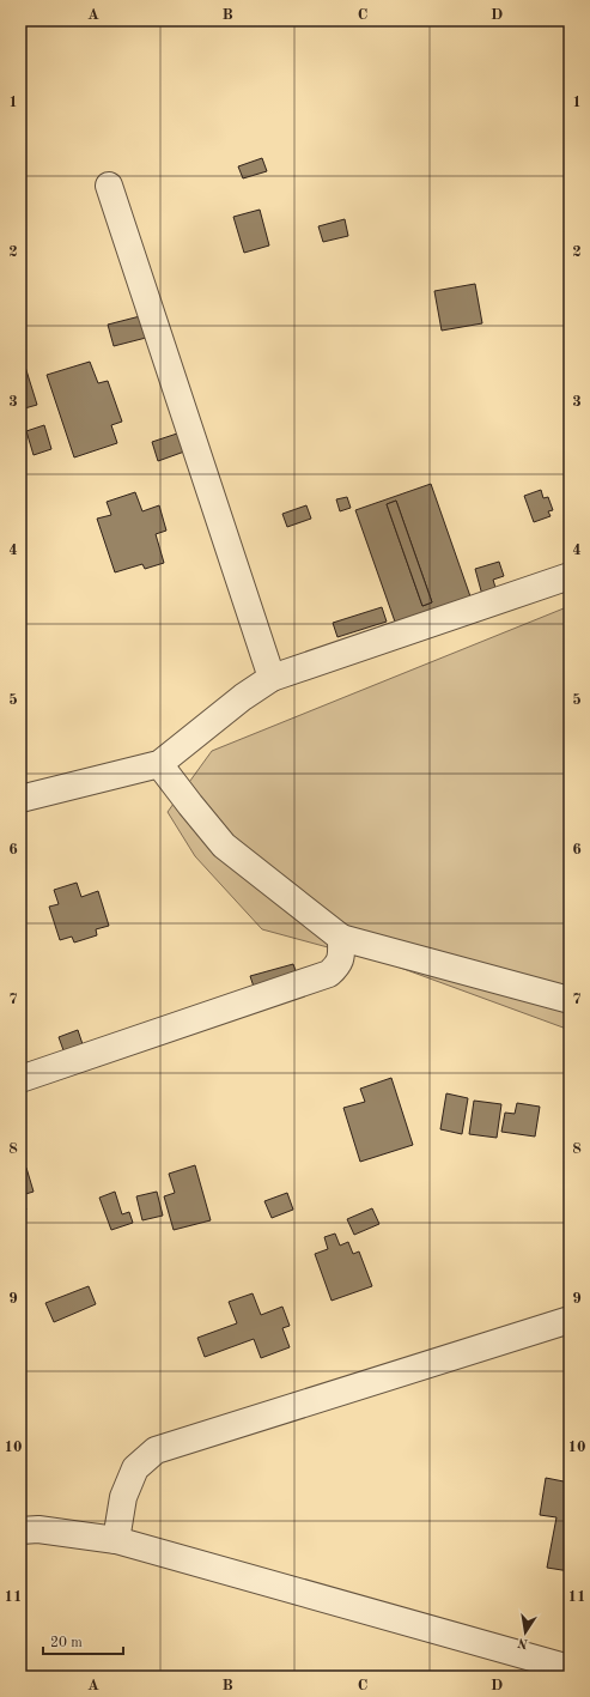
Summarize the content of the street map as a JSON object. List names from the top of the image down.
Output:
{
  "scale_bar": "20 m",
  "north": "bottom",
  "grid": {
    "columns": [
      "A",
      "B",
      "C",
      "D"
    ],
    "rows": [
      "1",
      "2",
      "3",
      "4",
      "5",
      "6",
      "7",
      "8",
      "9",
      "10",
      "11"
    ]
  }
}
